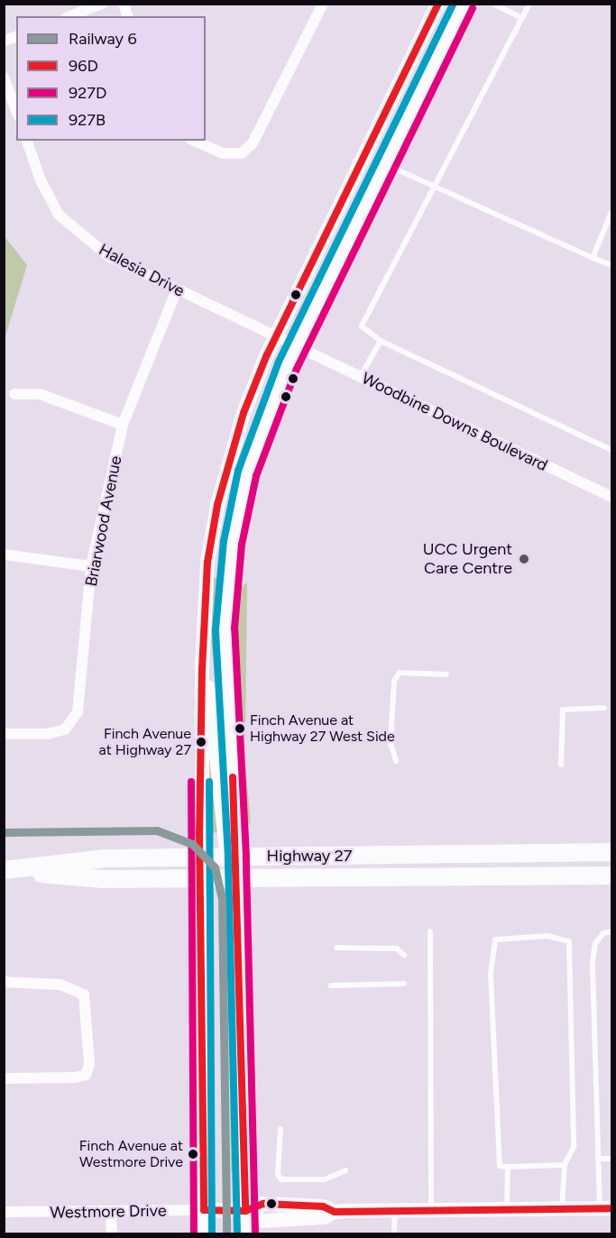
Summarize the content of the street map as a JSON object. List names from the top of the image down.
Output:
{
  "streets": {
    "main road": ["Highway 27", "Westmore Drive"],
    "street": ["Halesia Drive", "Woodbine Downs Boulevard", "Briarwood Avenue"]
  },
  "crossings": [
    ["Halesia Drive", "Woodbine Downs Boulevard"],
    ["Halesia Drive", "Briarwood Avenue"]
  ],
  "places": [
    "UCC Urgent Care Centre",
    "Finch Avenue at Highway 27 West Side",
    "Finch Avenue at Highway 27",
    "Finch Avenue at Westmore Drive"
  ],
  "lines": [
    "transit line 96D",
    "transit line 927B",
    "transit line 927D",
    "rail line 6"
  ],
  "legend": [
    "Railway 6",
    "96D",
    "927D",
    "927B"
  ]
}
